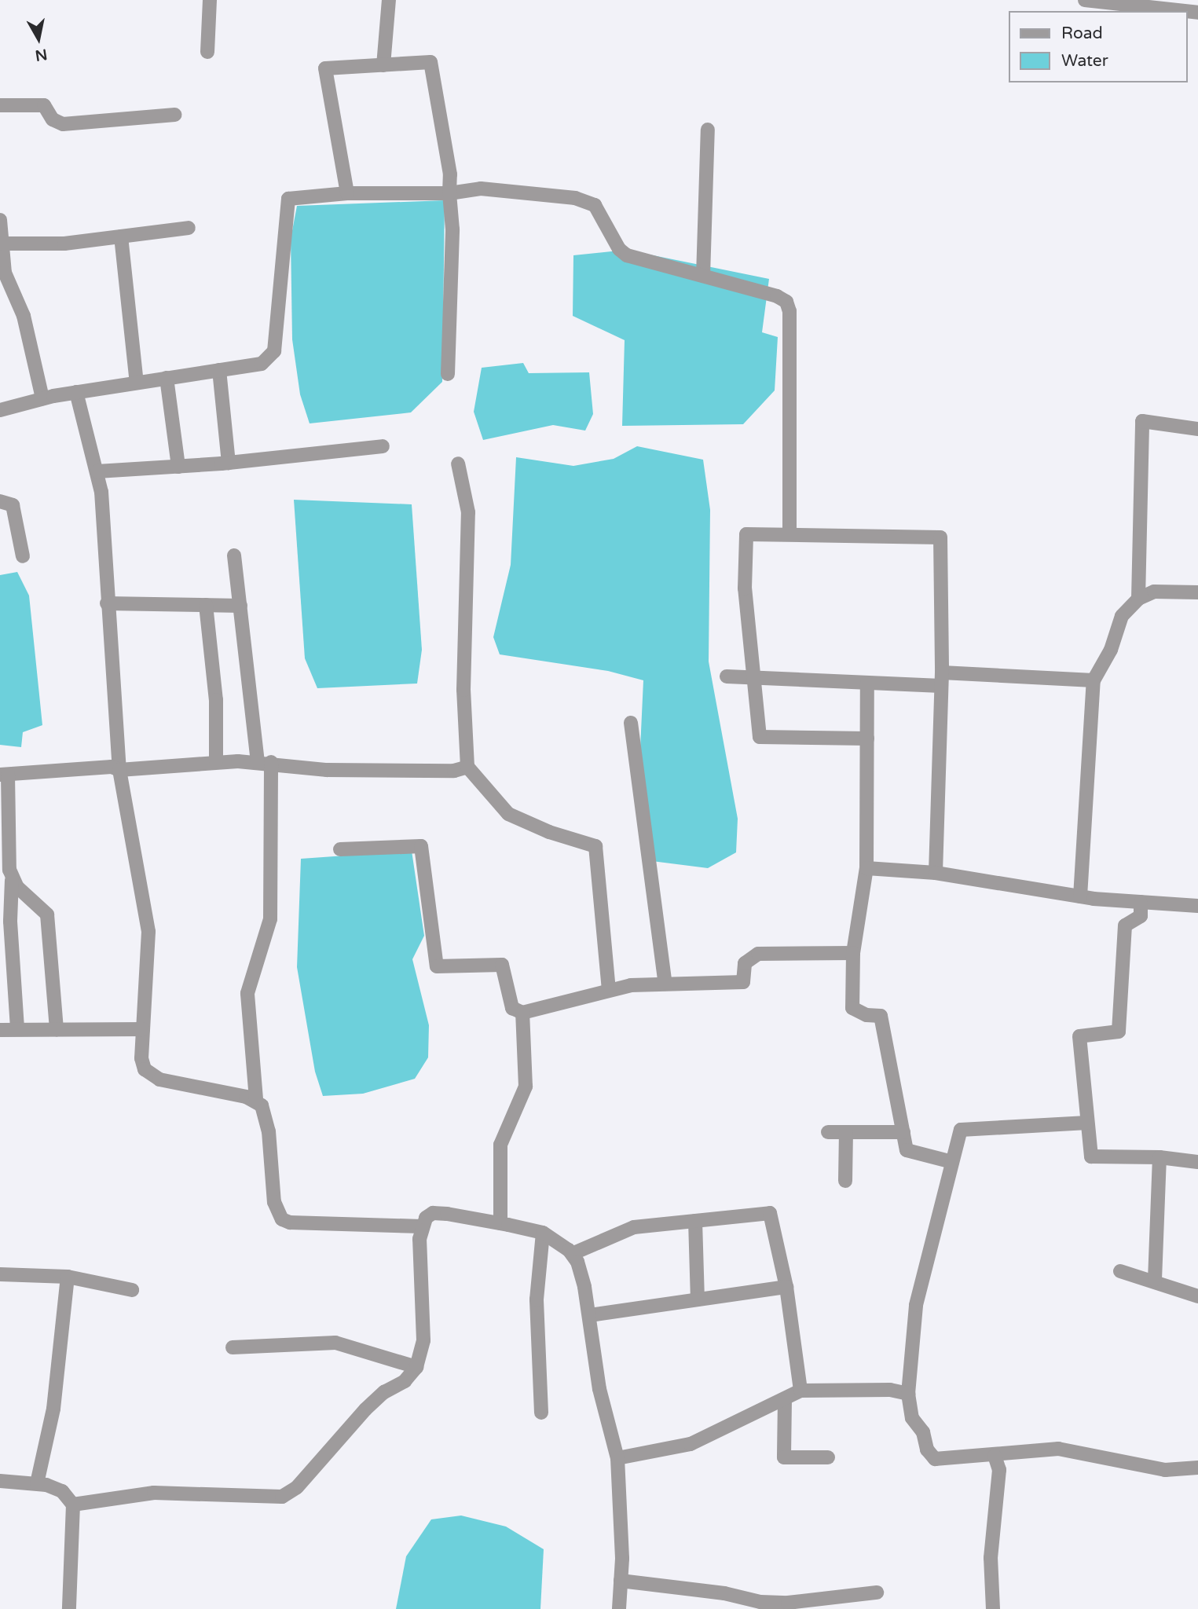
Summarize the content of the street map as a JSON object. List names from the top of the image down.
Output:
{
  "legend": ["Road", "Water"],
  "north": "bottom"
}
